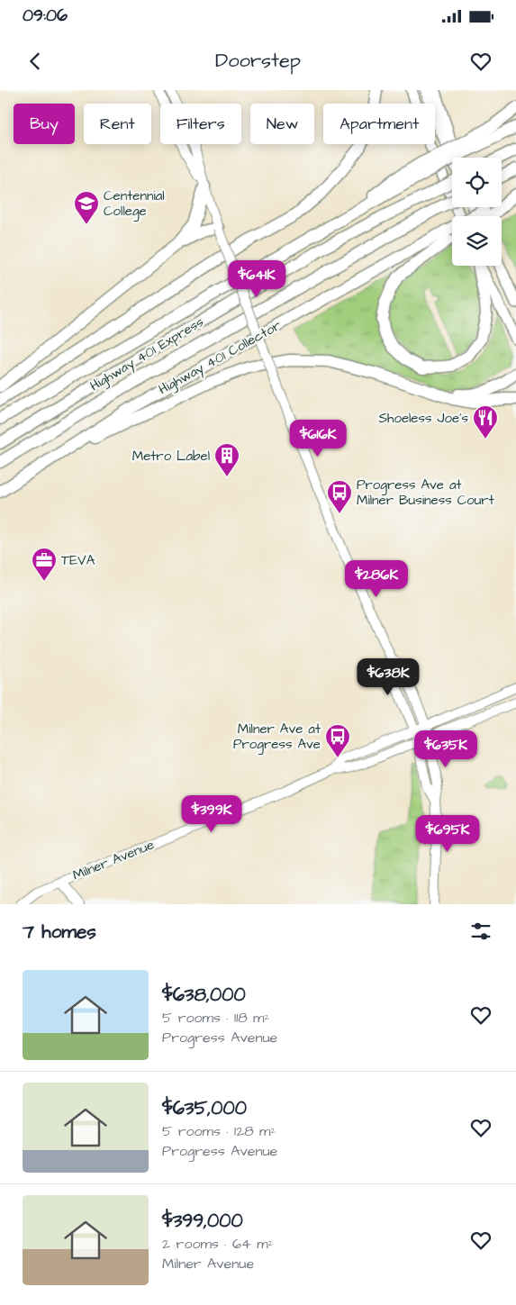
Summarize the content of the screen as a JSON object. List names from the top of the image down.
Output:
{
  "streets": {
    "highway": ["Highway 401 Express", "Highway 401 Collector"],
    "main road": ["Milner Avenue"]
  },
  "places": {
    "school or university": ["Centennial College"],
    "restaurant": ["Shoeless Joe's"],
    "building": ["Metro Label"],
    "bus stop": ["Progress Ave at Milner Business Court", "Milner Ave at Progress Ave"],
    "office": ["TEVA"]
  },
  "page": {
    "status": "09:06",
    "header": "Doorstep",
    "chip": [
      "Buy",
      "Rent",
      "Filters",
      "New",
      "Apartment"
    ],
    "price": [
      "$641K",
      "$616K",
      "$286K",
      "$638K",
      "$635K",
      "$399K",
      "$695K"
    ],
    "heading": "7 homes",
    "list": [
      {
        "name": "$638,000",
        "note": "5 rooms · 118 m² · Progress Avenue"
      },
      {
        "name": "$635,000",
        "note": "5 rooms · 128 m² · Progress Avenue"
      },
      {
        "name": "$399,000",
        "note": "2 rooms · 64 m² · Milner Avenue"
      }
    ]
  }
}
